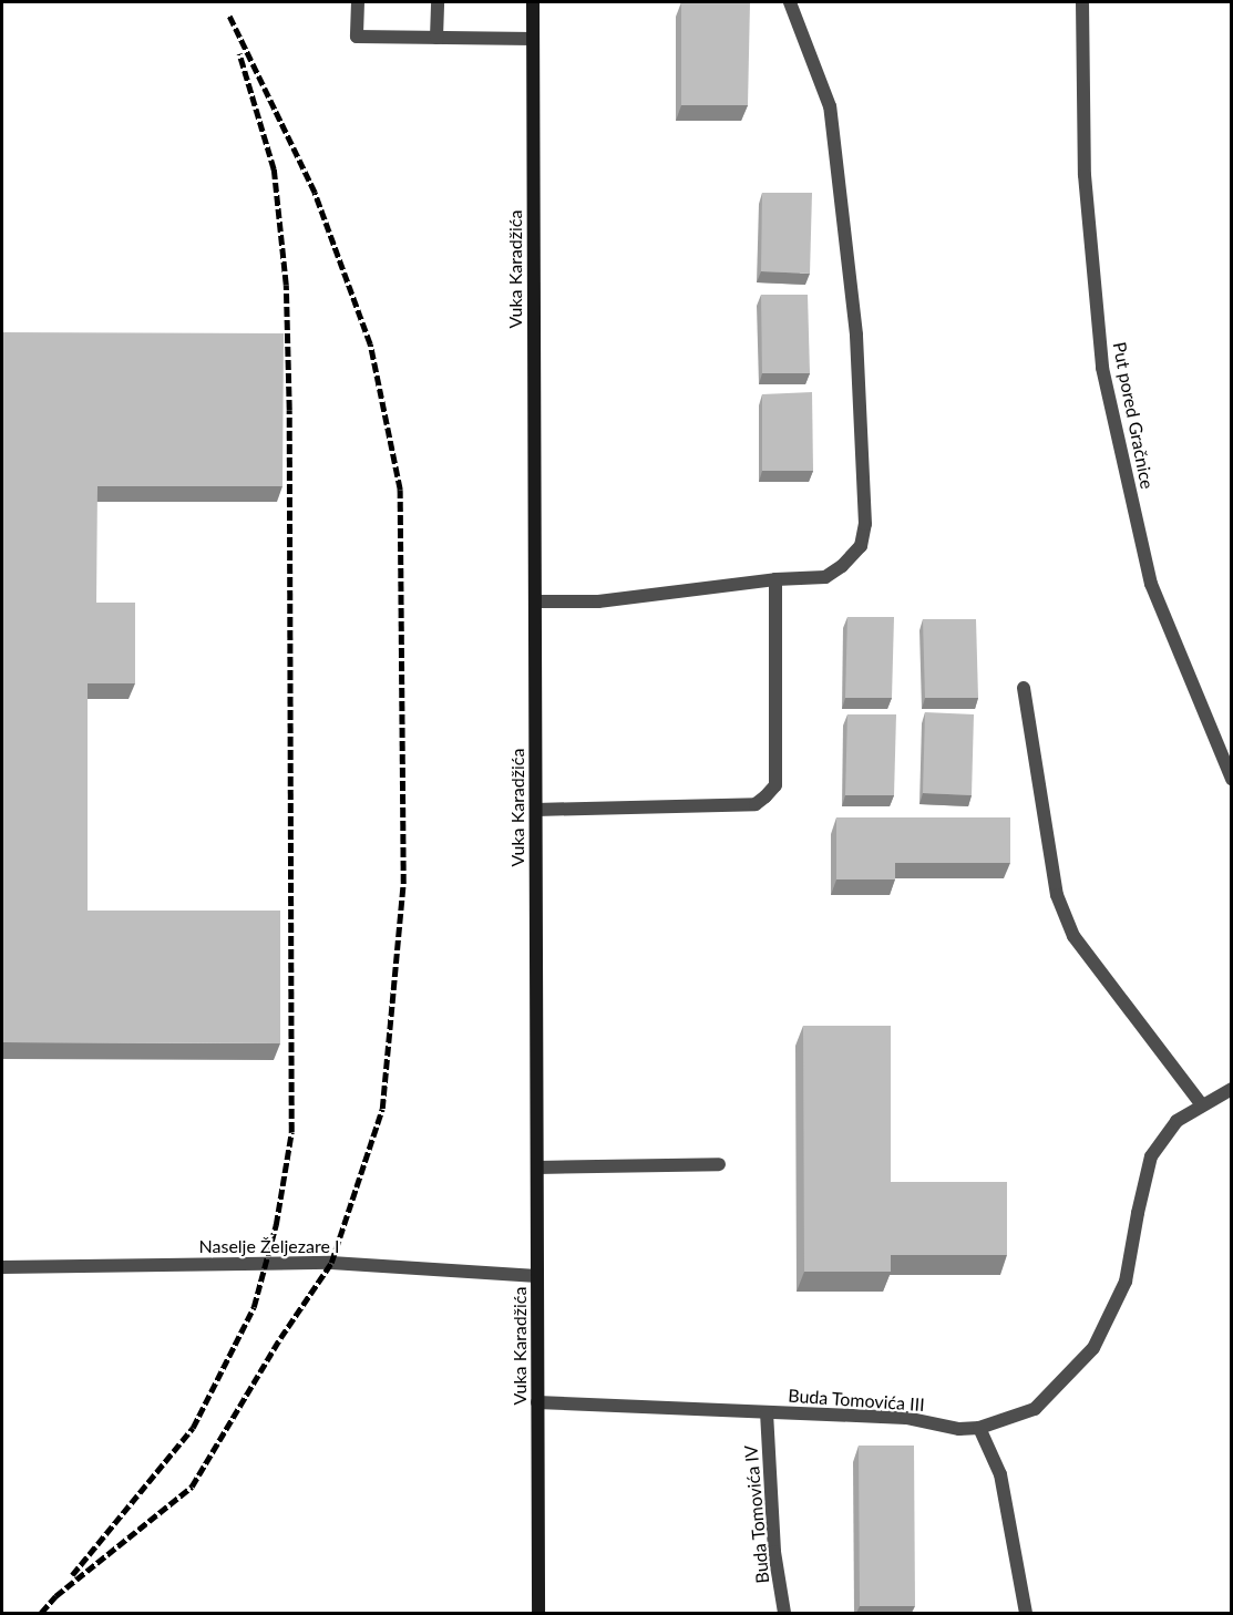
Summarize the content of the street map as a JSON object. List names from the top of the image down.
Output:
{
  "streets": {
    "street": [
      "Vuka Karadžića",
      "Put pored Gračnice",
      "Naselje Željezare I",
      "Buda Tomovića III",
      "Buda Tomovića IV"
    ]
  },
  "crossings": [
    ["Vuka Karadžića", "Naselje Željezare I"],
    ["Vuka Karadžića", "Buda Tomovića III"],
    ["Buda Tomovića III", "Buda Tomovića IV"]
  ]
}
